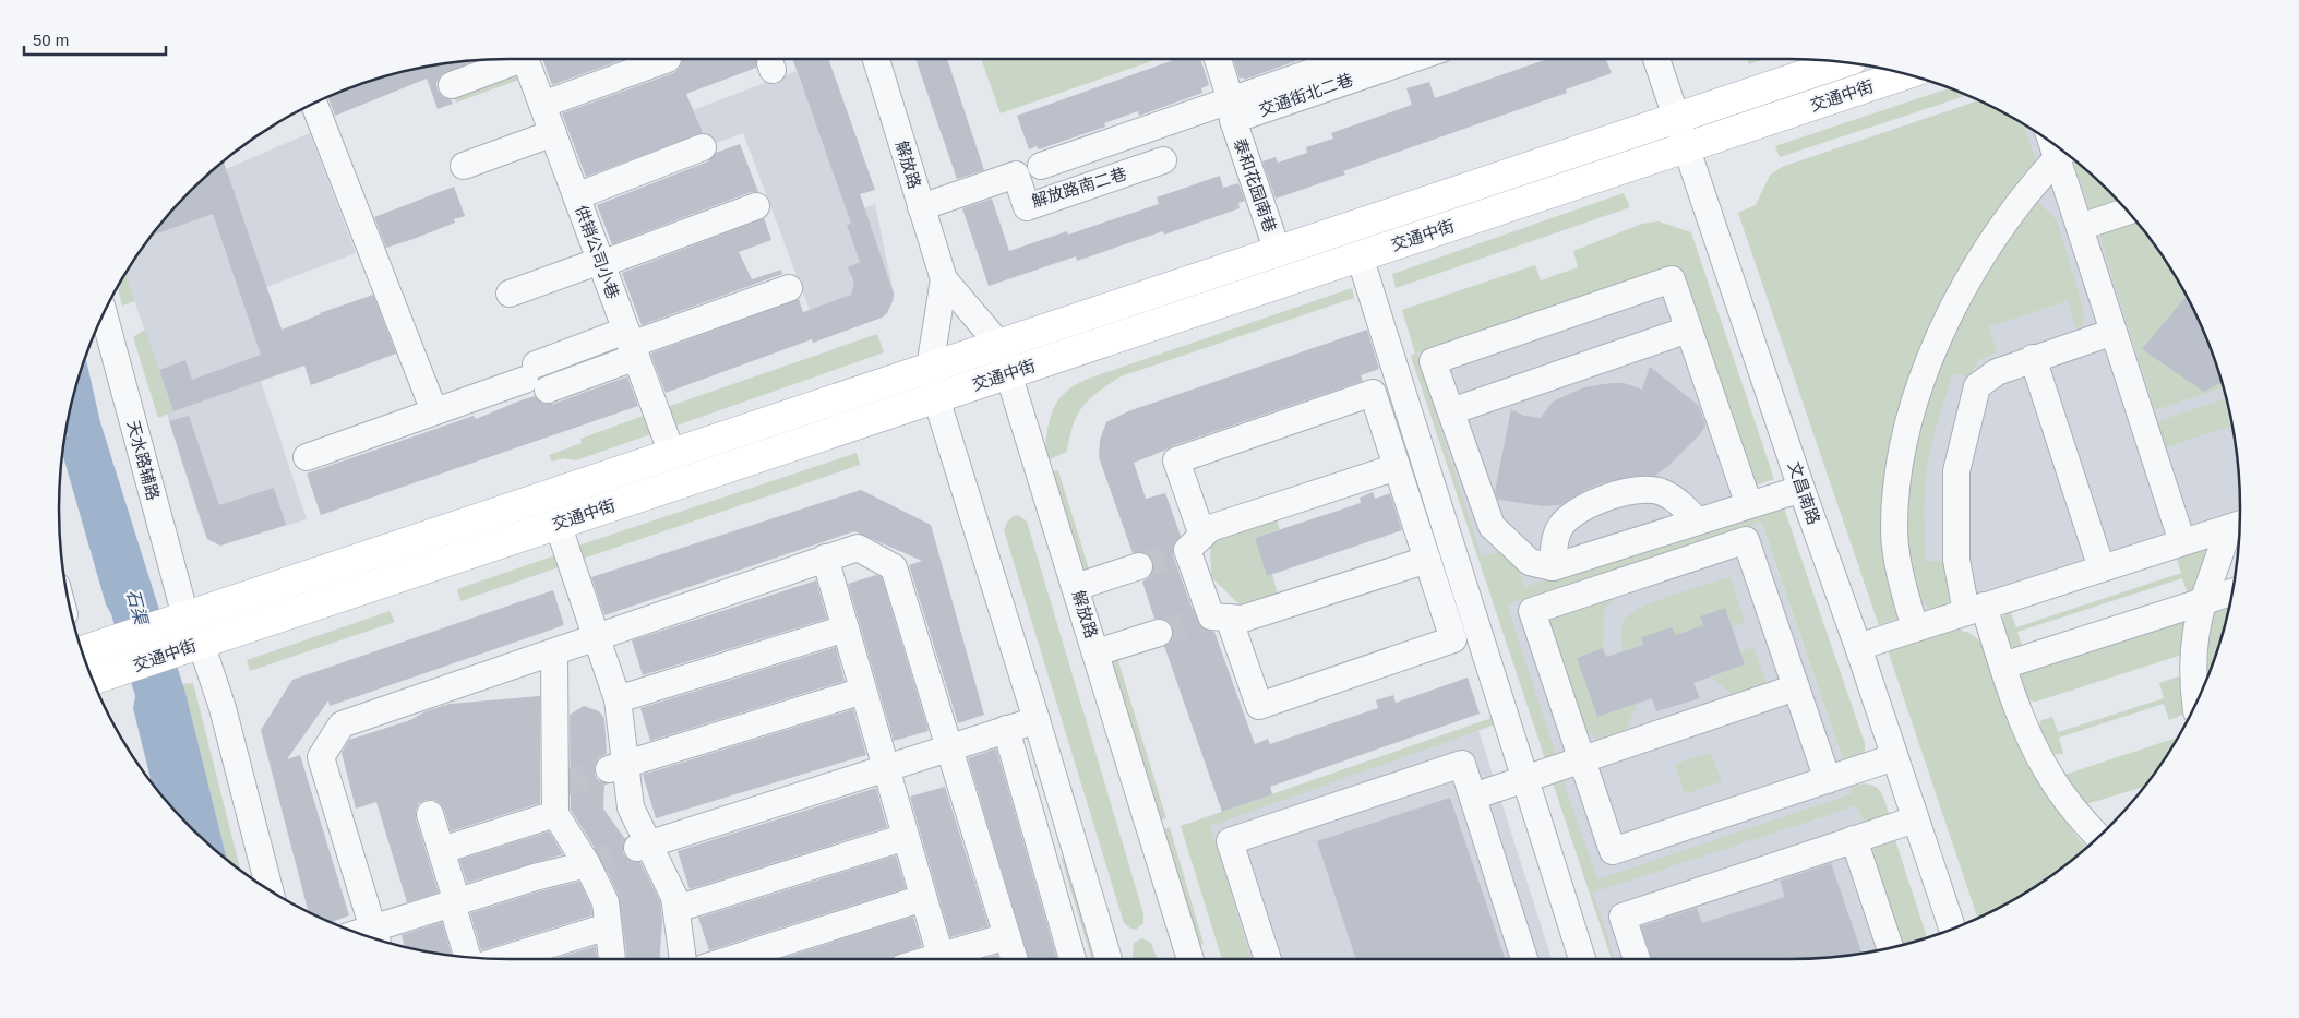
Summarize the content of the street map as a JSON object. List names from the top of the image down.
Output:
{
  "streets": {
    "main road": ["交通中街"],
    "street": [
      "交通街北二巷",
      "解放路",
      "泰和花园南巷",
      "解放路南二巷",
      "供销公司小巷",
      "天水路辅路",
      "文昌南路"
    ]
  },
  "crossings": [
    ["交通街北二巷", "泰和花园南巷"],
    ["交通中街", "解放路"],
    ["交通中街", "泰和花园南巷"],
    ["交通中街", "供销公司小巷"],
    ["交通中街", "天水路辅路"],
    ["交通中街", "文昌南路"],
    ["解放路", "解放路南二巷"]
  ],
  "water": ["石渠"],
  "scale_bar": "50 m"
}
